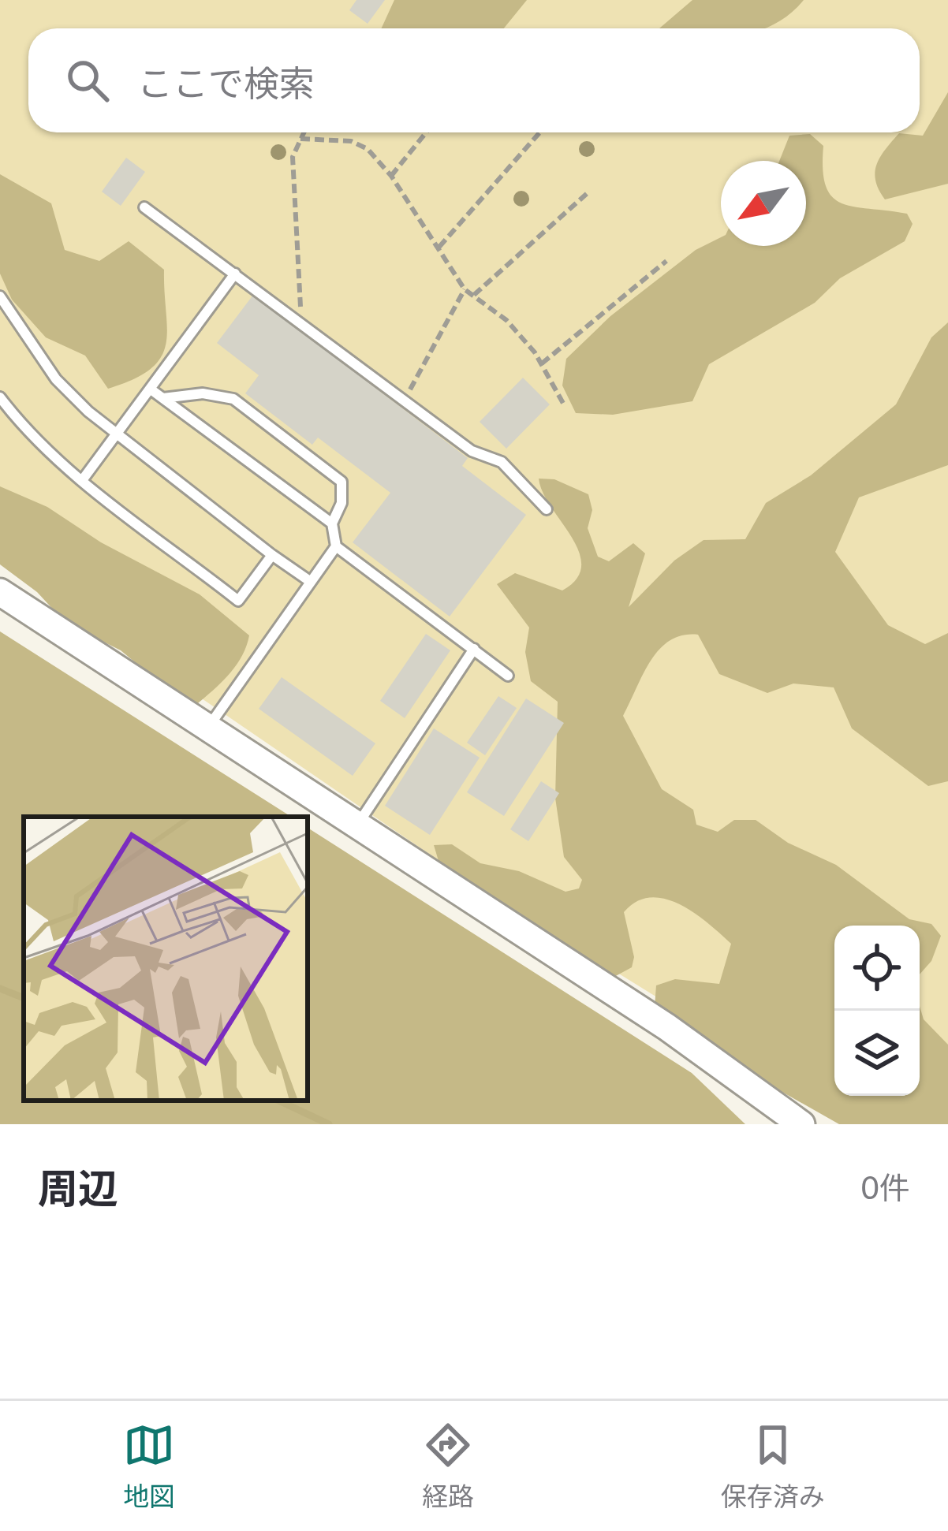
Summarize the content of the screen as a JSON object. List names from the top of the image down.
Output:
{
  "north": "bottom left",
  "page": {
    "search": "ここで検索",
    "heading": ["周辺", "0件"],
    "nav": ["地図", "経路", "保存済み"]
  }
}
